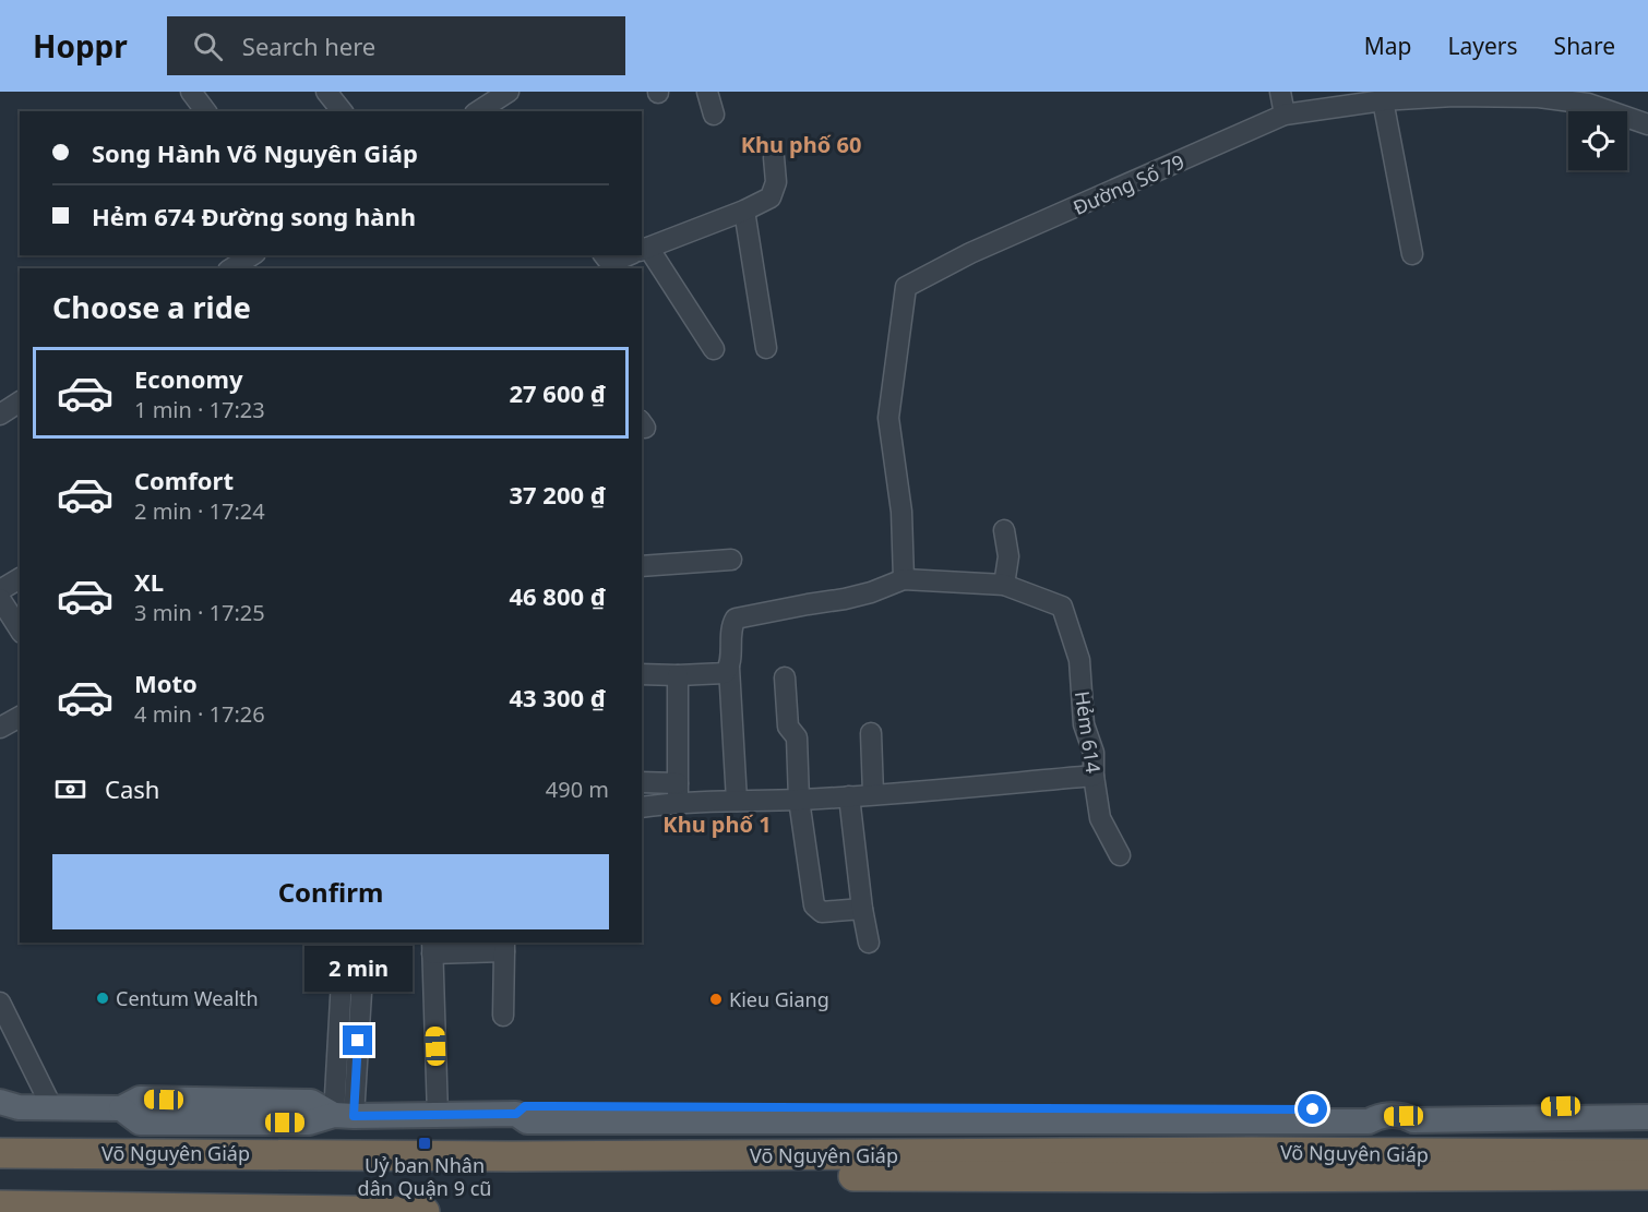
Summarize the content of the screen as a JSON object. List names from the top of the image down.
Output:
{
  "streets": {
    "highway": ["Võ Nguyên Giáp"],
    "street": ["Đường Số 79", "Hẻm 614"]
  },
  "districts": ["Khu phố 60", "Khu phố 1"],
  "places": {
    "other": ["Centum Wealth", "Kieu Giang"],
    "transit": ["Uỷ ban Nhân dân Quận 9 cũ"]
  },
  "page": {
    "header": "Hoppr",
    "search": "Search here",
    "nav": ["Map", "Layers", "Share"],
    "banner": ["Song Hành Võ Nguyên Giáp", "Hẻm 674 Đường song hành"],
    "heading": "Choose a ride",
    "list": [
      {
        "name": "Economy",
        "note": "1 min · 17:23",
        "value": "27 600 ₫"
      },
      {
        "name": "Comfort",
        "note": "2 min · 17:24",
        "value": "37 200 ₫"
      },
      {
        "name": "XL",
        "note": "3 min · 17:25",
        "value": "46 800 ₫"
      },
      {
        "name": "Moto",
        "note": "4 min · 17:26",
        "value": "43 300 ₫"
      }
    ],
    "pay": ["Cash", "490 m"],
    "buttons": "Confirm",
    "bubble": "2 min"
  }
}
